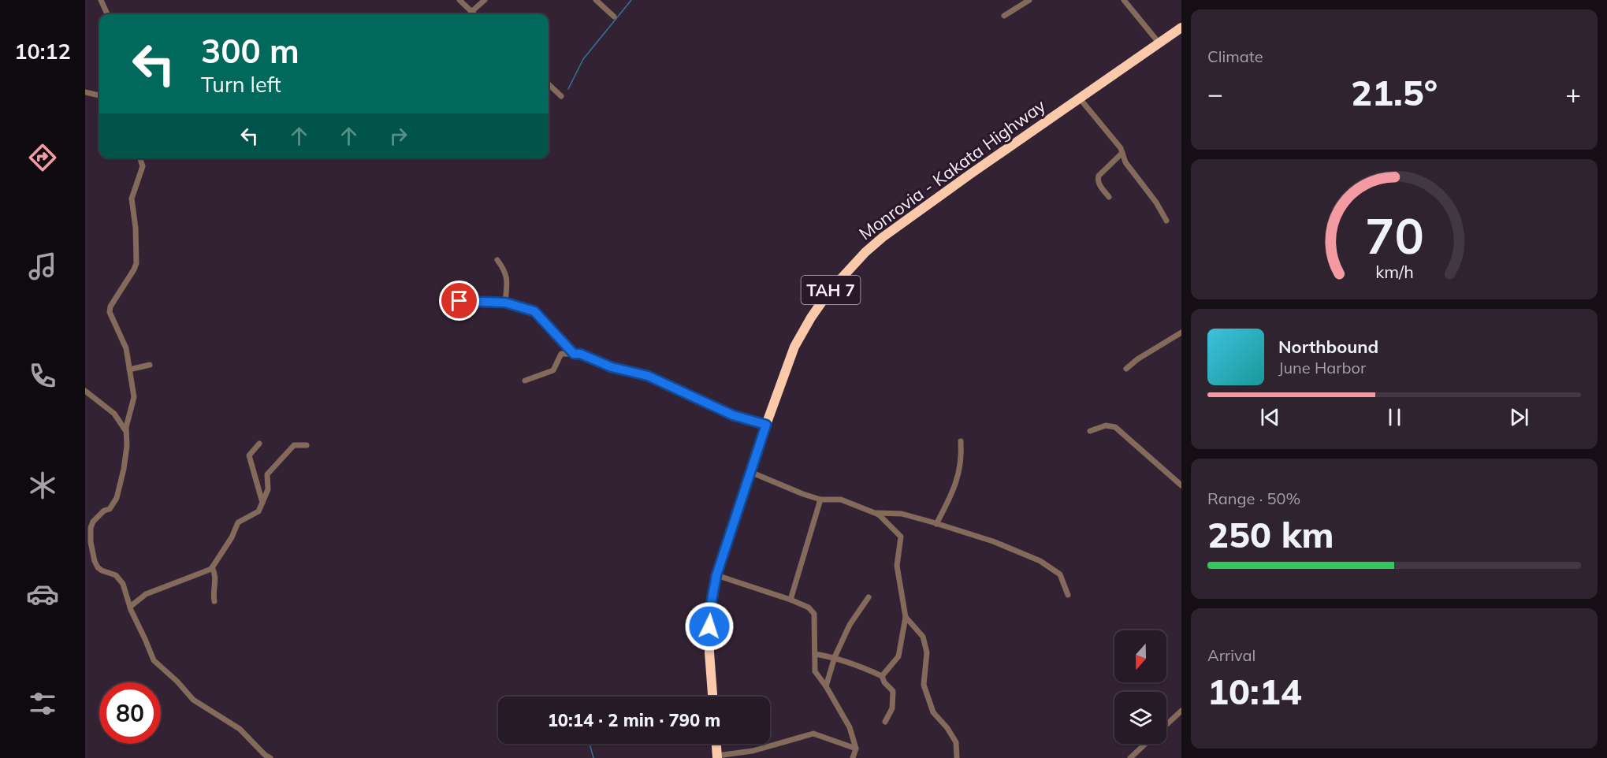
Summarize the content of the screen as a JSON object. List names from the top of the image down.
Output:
{
  "streets": {
    "highway": ["Monrovia - Kakata Highway", "TAH 7"]
  },
  "north": "bottom",
  "page": {
    "tabs": "10:12",
    "tile": [
      "Climate",
      ["Range · 50%", "250 km"],
      ["Arrival", "10:14"]
    ],
    "turn": ["300 m", "Turn left"],
    "heat": ["−", "21.5°", "+"],
    "song": ["Northbound", "June Harbor"],
    "limit": "80",
    "trip": "10:14 · 2 min · 790 m",
    "gauge": ["70", "km/h"]
  }
}
